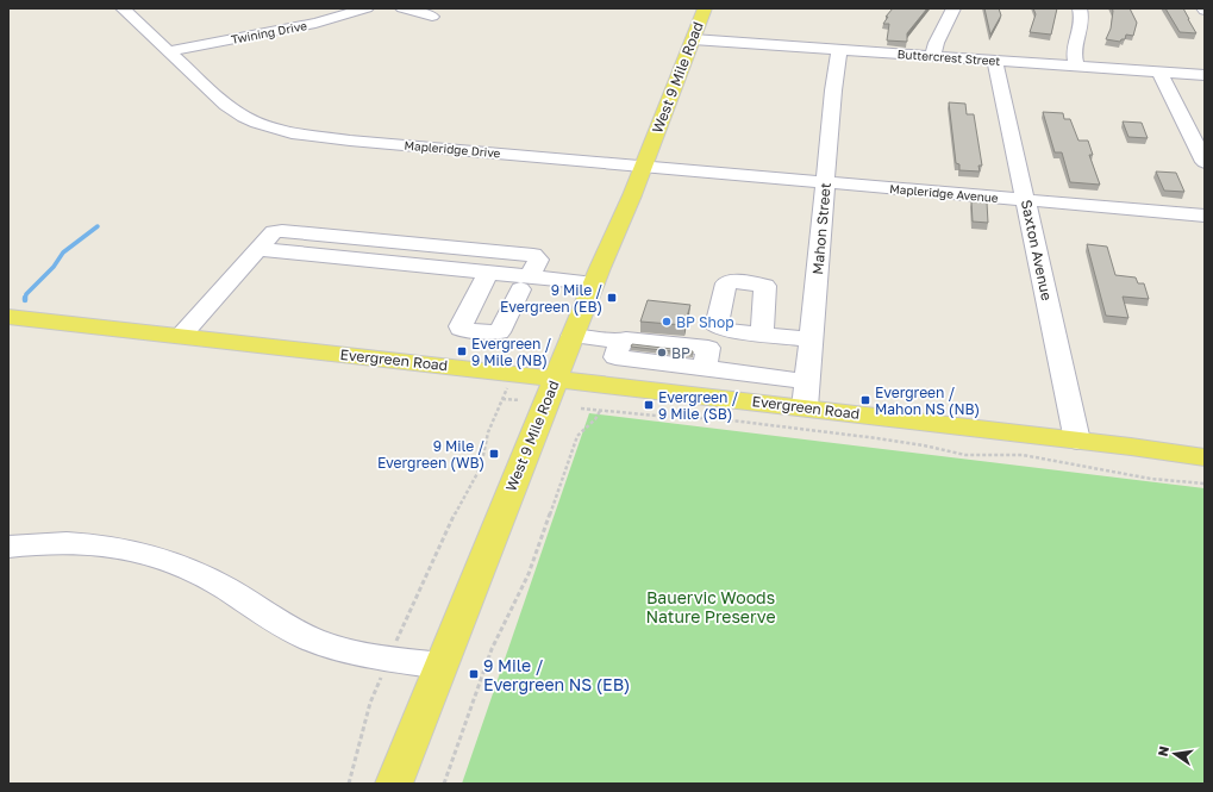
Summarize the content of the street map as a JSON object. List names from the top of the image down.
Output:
{
  "streets": {
    "main road": ["West 9 Mile Road", "Evergreen Road"],
    "street": [
      "Twining Drive",
      "Buttercrest Street",
      "Mapleridge Drive",
      "Mapleridge Avenue",
      "Mahon Street",
      "Saxton Avenue"
    ]
  },
  "crossings": [
    ["Twining Drive", "Mapleridge Drive"],
    ["Buttercrest Street", "West 9 Mile Road"],
    ["Buttercrest Street", "Mahon Street"],
    ["Buttercrest Street", "Saxton Avenue"],
    ["West 9 Mile Road", "Mapleridge Drive"],
    ["West 9 Mile Road", "Evergreen Road"],
    ["Mapleridge Drive", "Mapleridge Avenue"],
    ["Mapleridge Drive", "Mahon Street"],
    ["Mapleridge Avenue", "Mahon Street"],
    ["Mapleridge Avenue", "Saxton Avenue"],
    ["Mahon Street", "Evergreen Road"],
    ["Saxton Avenue", "Evergreen Road"]
  ],
  "parks": ["Bauervic Woods Nature Preserve"],
  "places": {
    "transit": [
      "9 Mile / Evergreen (EB)",
      "Evergreen / 9 Mile (NB)",
      "Evergreen / Mahon NS (NB)",
      "Evergreen / 9 Mile (SB)",
      "9 Mile / Evergreen (WB)",
      "9 Mile / Evergreen NS (EB)"
    ],
    "other": ["BP Shop", "BP"]
  },
  "north": "left"
}
